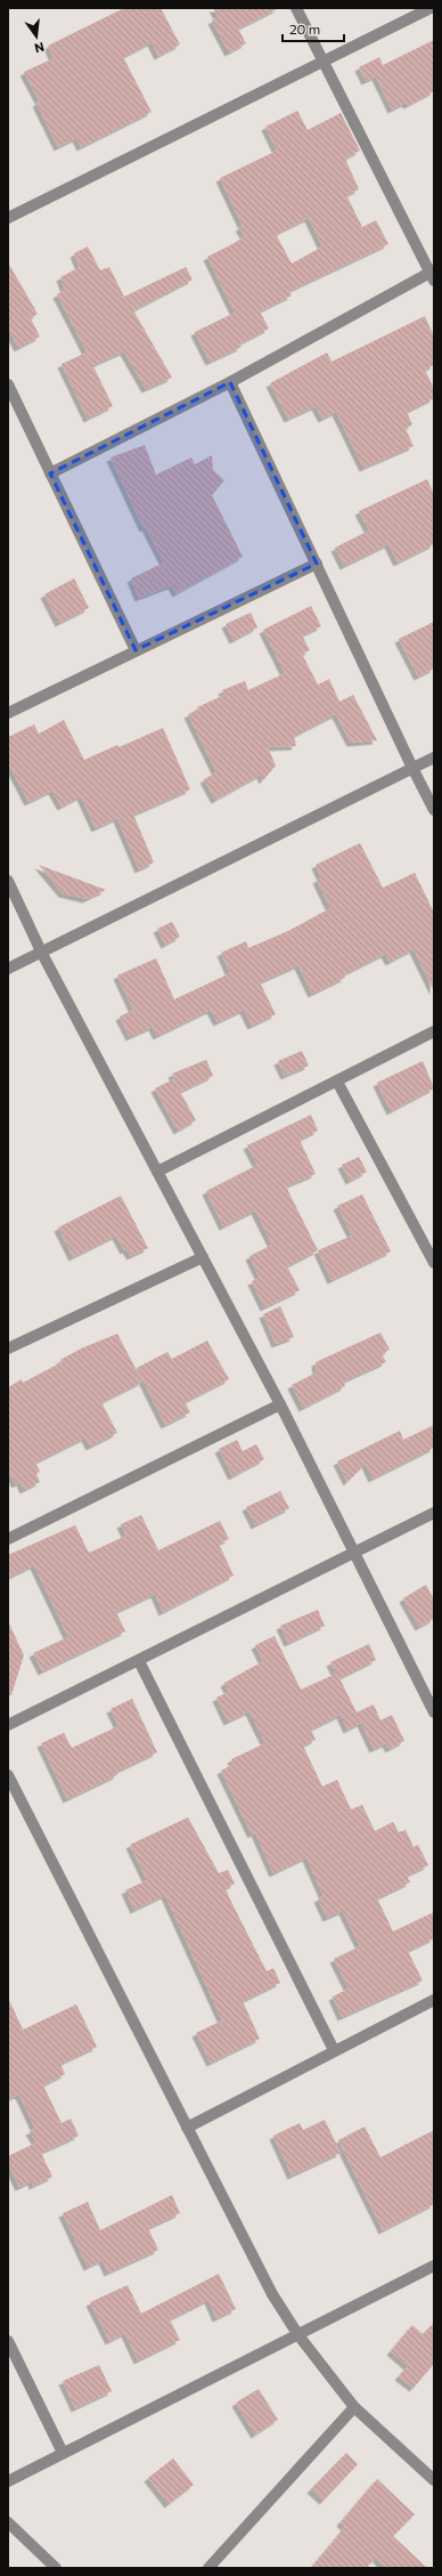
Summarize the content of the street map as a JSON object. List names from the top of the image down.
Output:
{
  "scale_bar": "20 m",
  "north": "bottom"
}
